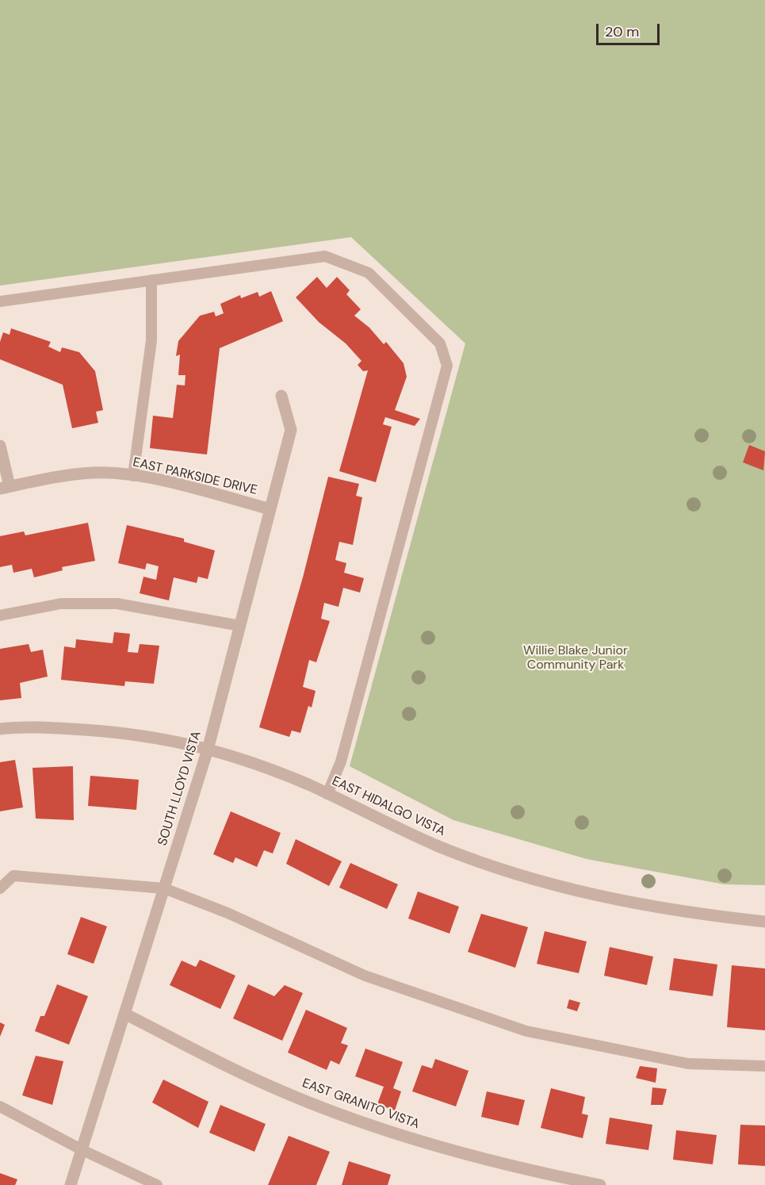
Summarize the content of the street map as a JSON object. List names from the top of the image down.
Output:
{
  "streets": {
    "street": [
      "EAST PARKSIDE DRIVE",
      "SOUTH LLOYD VISTA",
      "EAST HIDALGO VISTA",
      "EAST GRANITO VISTA"
    ]
  },
  "crossings": [
    ["EAST PARKSIDE DRIVE", "SOUTH LLOYD VISTA"],
    ["SOUTH LLOYD VISTA", "EAST HIDALGO VISTA"],
    ["SOUTH LLOYD VISTA", "EAST GRANITO VISTA"]
  ],
  "parks": ["Willie Blake Junior Community Park"],
  "scale_bar": "20 m"
}
